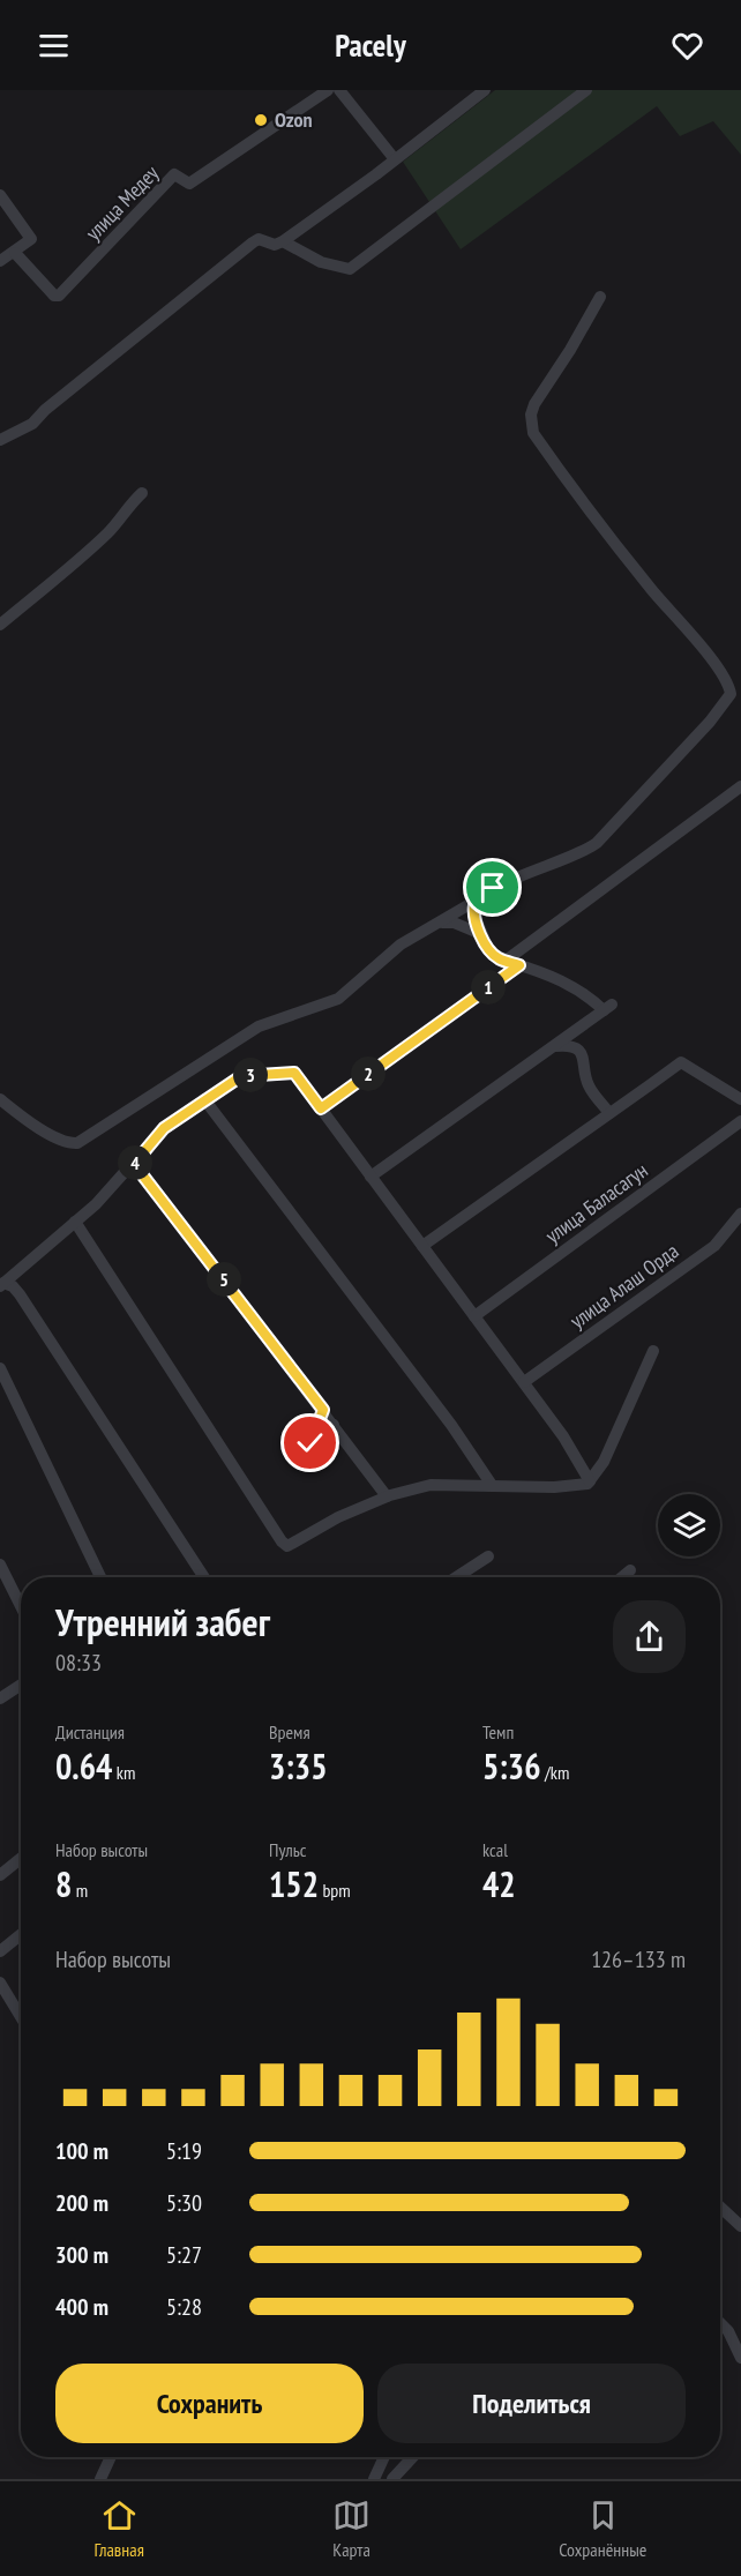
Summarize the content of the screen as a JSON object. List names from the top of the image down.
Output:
{
  "streets": {
    "street": ["улица Медеу", "улица Баласагун", "улица Алаш Орда"]
  },
  "places": ["Ozon"],
  "page": {
    "header": "Pacely",
    "pins": [
      "1",
      "2",
      "3",
      "4",
      "5"
    ],
    "heading": ["Утренний забег", "08:33"],
    "stats": [
      ["Дистанция", "0.64 km"],
      ["Время", "3:35"],
      ["Темп", "5:36 /km"],
      ["Набор высоты", "8 m"],
      ["Пульс", "152 bpm"],
      ["kcal", "42"]
    ],
    "chart": ["Набор высоты", "126–133 m"],
    "list": [
      {
        "name": "100 m",
        "note": "5:19"
      },
      {
        "name": "200 m",
        "note": "5:30"
      },
      {
        "name": "300 m",
        "note": "5:27"
      },
      {
        "name": "400 m",
        "note": "5:28"
      }
    ],
    "buttons": ["Сохранить", "Поделиться"],
    "tabs": ["Главная", "Карта", "Сохранённые"]
  }
}
